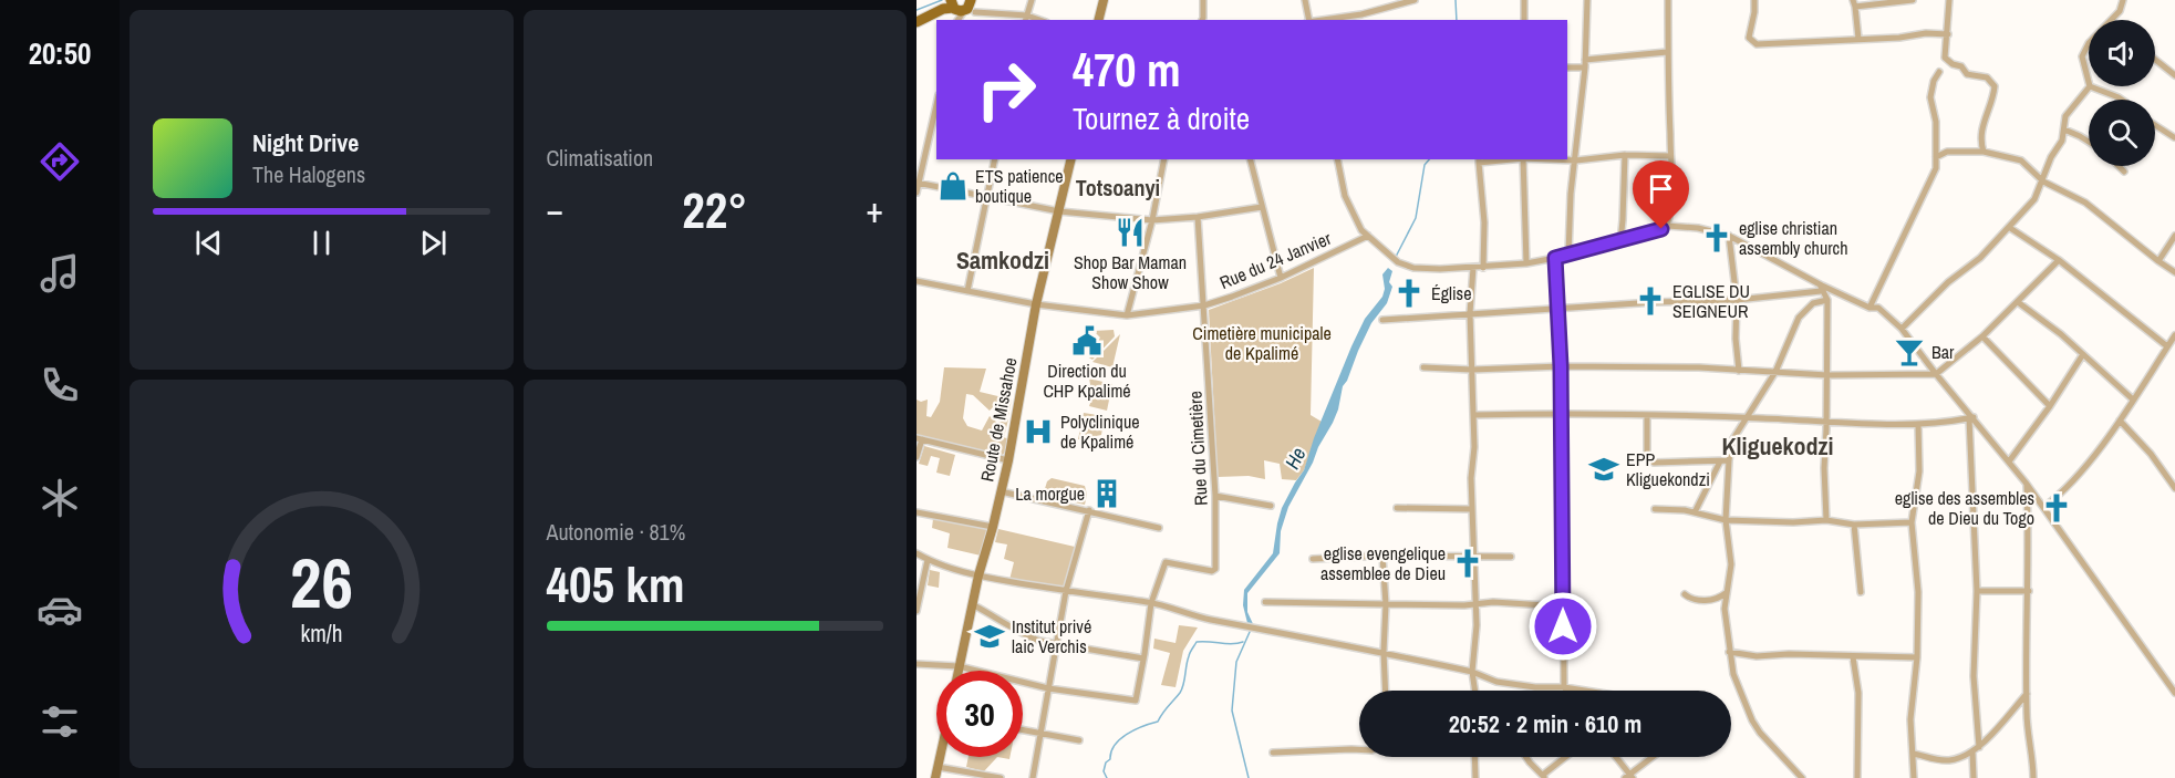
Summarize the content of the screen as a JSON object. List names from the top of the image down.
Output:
{
  "streets": {
    "main road": ["Route de Missahoe"],
    "street": ["Rue du 24 Janvier", "Rue du Cimetière"]
  },
  "crossings": [
    ["Rue du 24 Janvier", "Route de Missahoe"],
    ["Rue du 24 Janvier", "Rue du Cimetière"]
  ],
  "districts": ["Totsoanyi", "Samkodzi", "Kliguekodzi"],
  "water": ["He"],
  "parks": ["Cimetière municipale de Kpalimé"],
  "places": {
    "shop": ["ETS patience boutique"],
    "restaurant": ["Shop Bar Maman Show Show"],
    "church": [
      "eglise christian assembly church",
      "Église",
      "EGLISE DU SEIGNEUR",
      "eglise des assembles de Dieu du Togo",
      "eglise evengelique assemblee de Dieu"
    ],
    "public building": ["Direction du CHP Kpalimé"],
    "bar": ["Bar"],
    "hospital": ["Polyclinique de Kpalimé"],
    "school or university": ["EPP Kliguekondzi", "Institut privé laic Verchis"],
    "building": ["La morgue"]
  },
  "page": {
    "tabs": "20:50",
    "tile": [
      "Climatisation",
      ["Autonomie · 81%", "405 km"]
    ],
    "turn": ["470 m", "Tournez à droite"],
    "song": ["Night Drive", "The Halogens"],
    "heat": ["−", "22°", "+"],
    "limit": "30",
    "trip": "20:52 · 2 min · 610 m",
    "gauge": ["26", "km/h"]
  }
}
